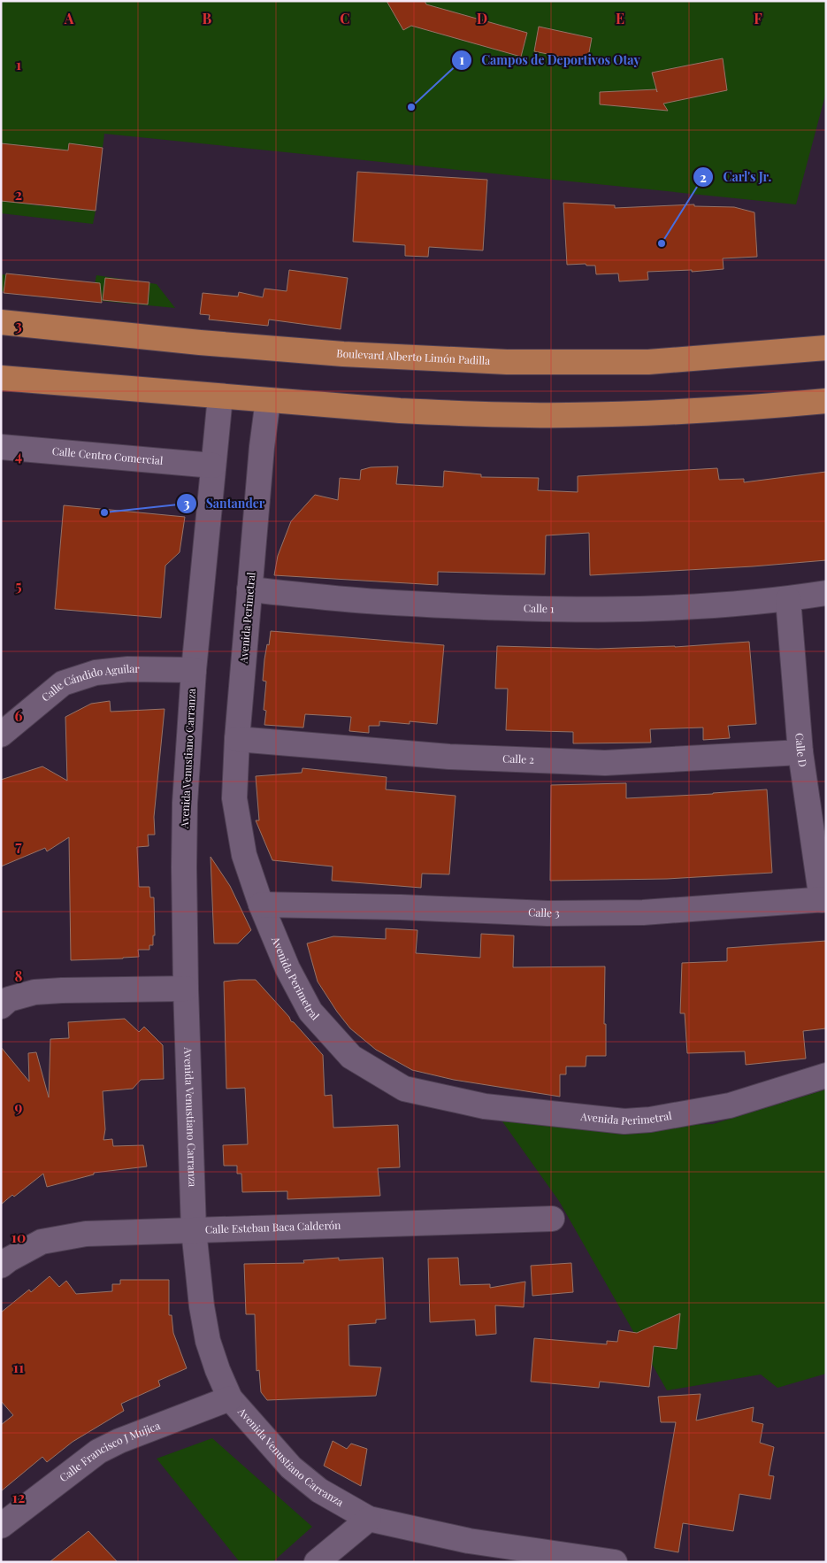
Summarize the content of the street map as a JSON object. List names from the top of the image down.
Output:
{
  "streets": {
    "highway": ["Boulevard Alberto Limón Padilla"],
    "street": [
      "Calle Centro Comercial",
      "Calle 1",
      "Avenida Perimetral",
      "Calle Cándido Aguilar",
      "Calle D",
      "Avenida Venustiano Carranza",
      "Calle 2",
      "Calle 3",
      "Calle Esteban Baca Calderón",
      "Calle Francisco J Mujica"
    ]
  },
  "crossings": [
    ["Calle Centro Comercial", "Avenida Venustiano Carranza"],
    ["Calle 1", "Avenida Perimetral"],
    ["Calle 1", "Calle D"],
    ["Avenida Perimetral", "Calle 2"],
    ["Avenida Perimetral", "Calle 3"],
    ["Calle Cándido Aguilar", "Avenida Venustiano Carranza"],
    ["Calle D", "Calle 2"],
    ["Calle D", "Calle 3"],
    ["Avenida Venustiano Carranza", "Calle Esteban Baca Calderón"],
    ["Avenida Venustiano Carranza", "Calle Francisco J Mujica"]
  ],
  "places": ["Campos de Deportivos Otay", "Carl's Jr.", "Santander"],
  "grid": {
    "columns": [
      "A",
      "B",
      "C",
      "D",
      "E",
      "F"
    ],
    "rows": [
      "1",
      "2",
      "3",
      "4",
      "5",
      "6",
      "7",
      "8",
      "9",
      "10",
      "11",
      "12"
    ]
  }
}
